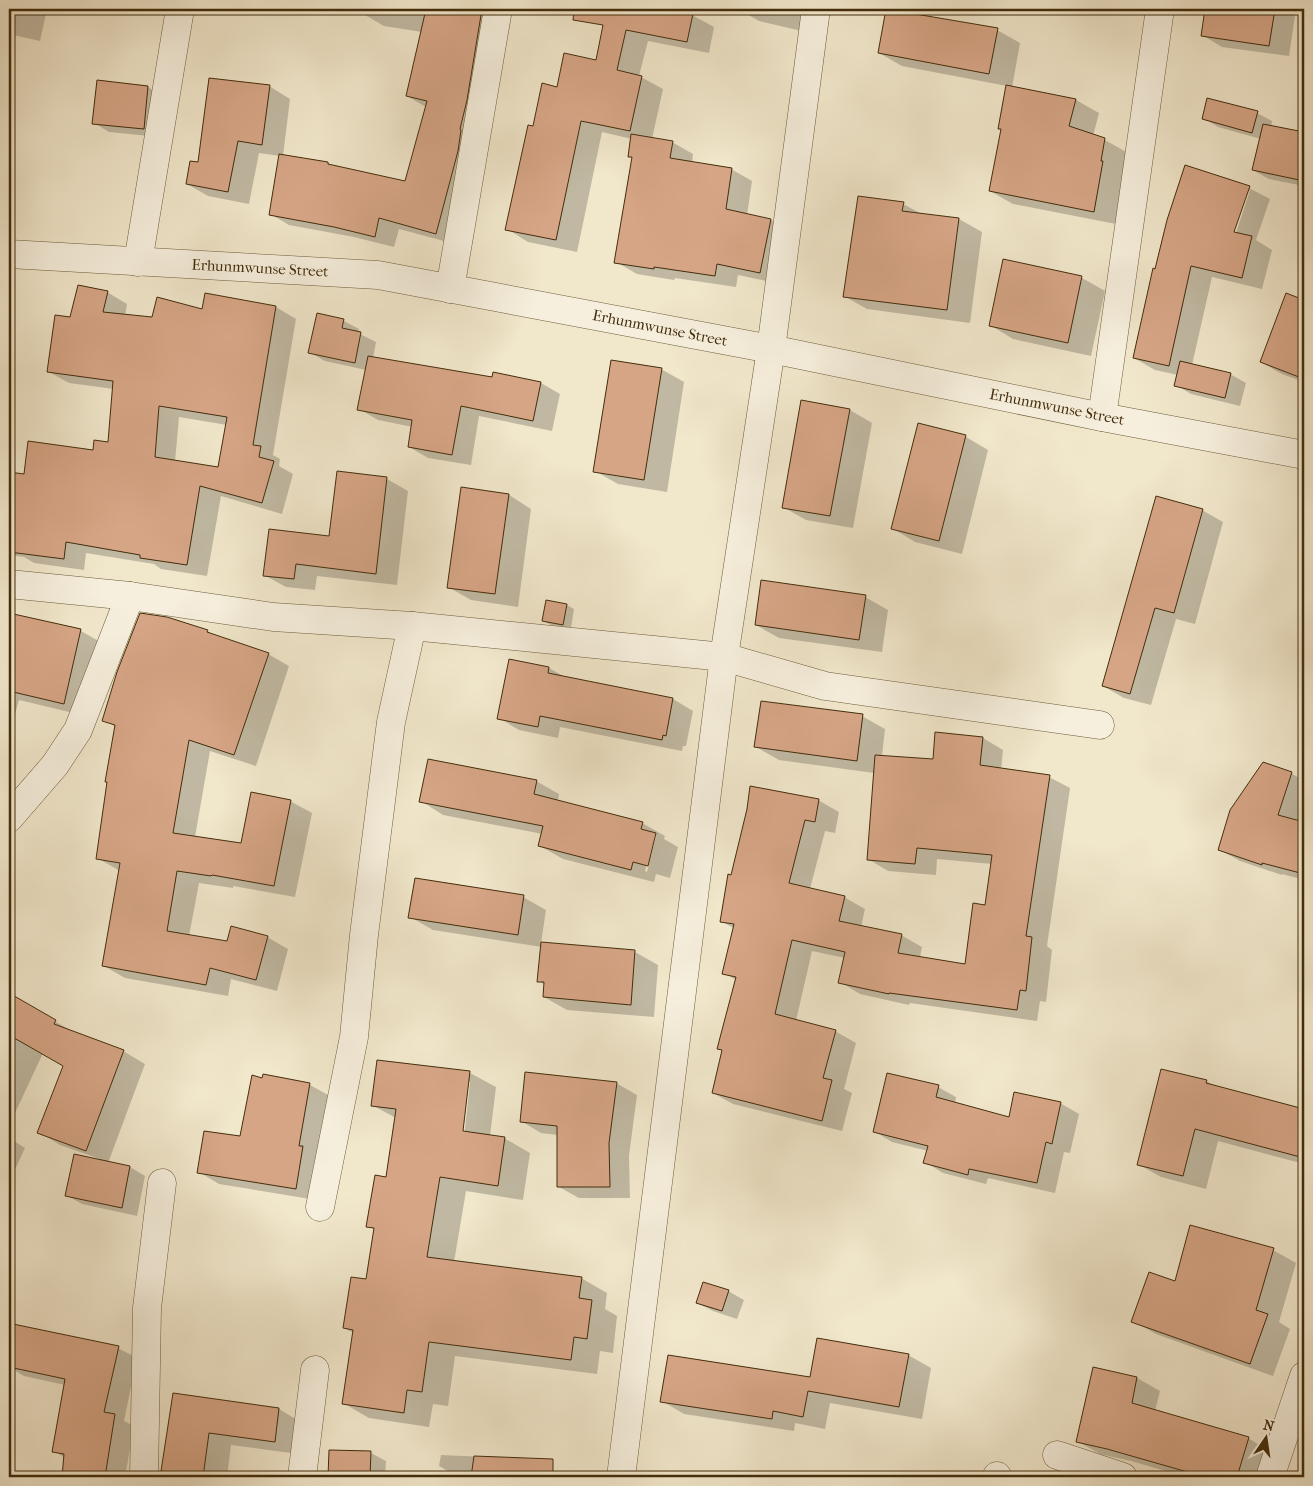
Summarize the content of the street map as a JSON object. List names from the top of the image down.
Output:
{
  "streets": {
    "street": ["Erhunmwunse Street"]
  },
  "north": "top"
}
